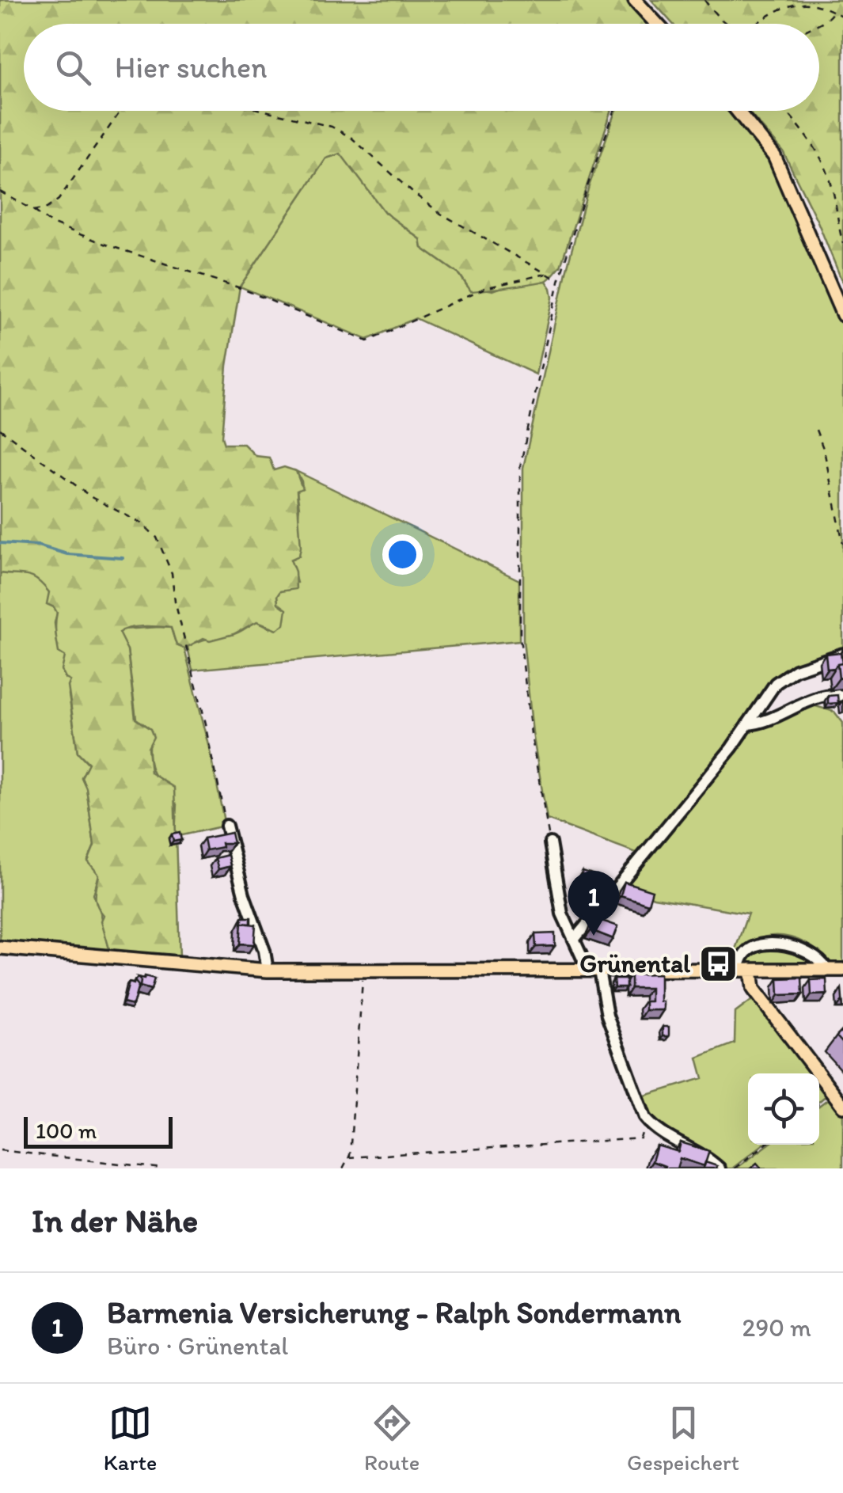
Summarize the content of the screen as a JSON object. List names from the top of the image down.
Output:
{
  "places": {
    "bus stop": ["Grünental"]
  },
  "scale_bar": "100 m",
  "page": {
    "search": "Hier suchen",
    "pins": "1",
    "scale": "100 m",
    "heading": "In der Nähe",
    "list": [
      {
        "mark": "1",
        "name": "Barmenia Versicherung - Ralph Sondermann",
        "note": "Büro · Grünental",
        "value": "290 m"
      }
    ],
    "nav": ["Karte", "Route", "Gespeichert"]
  }
}
